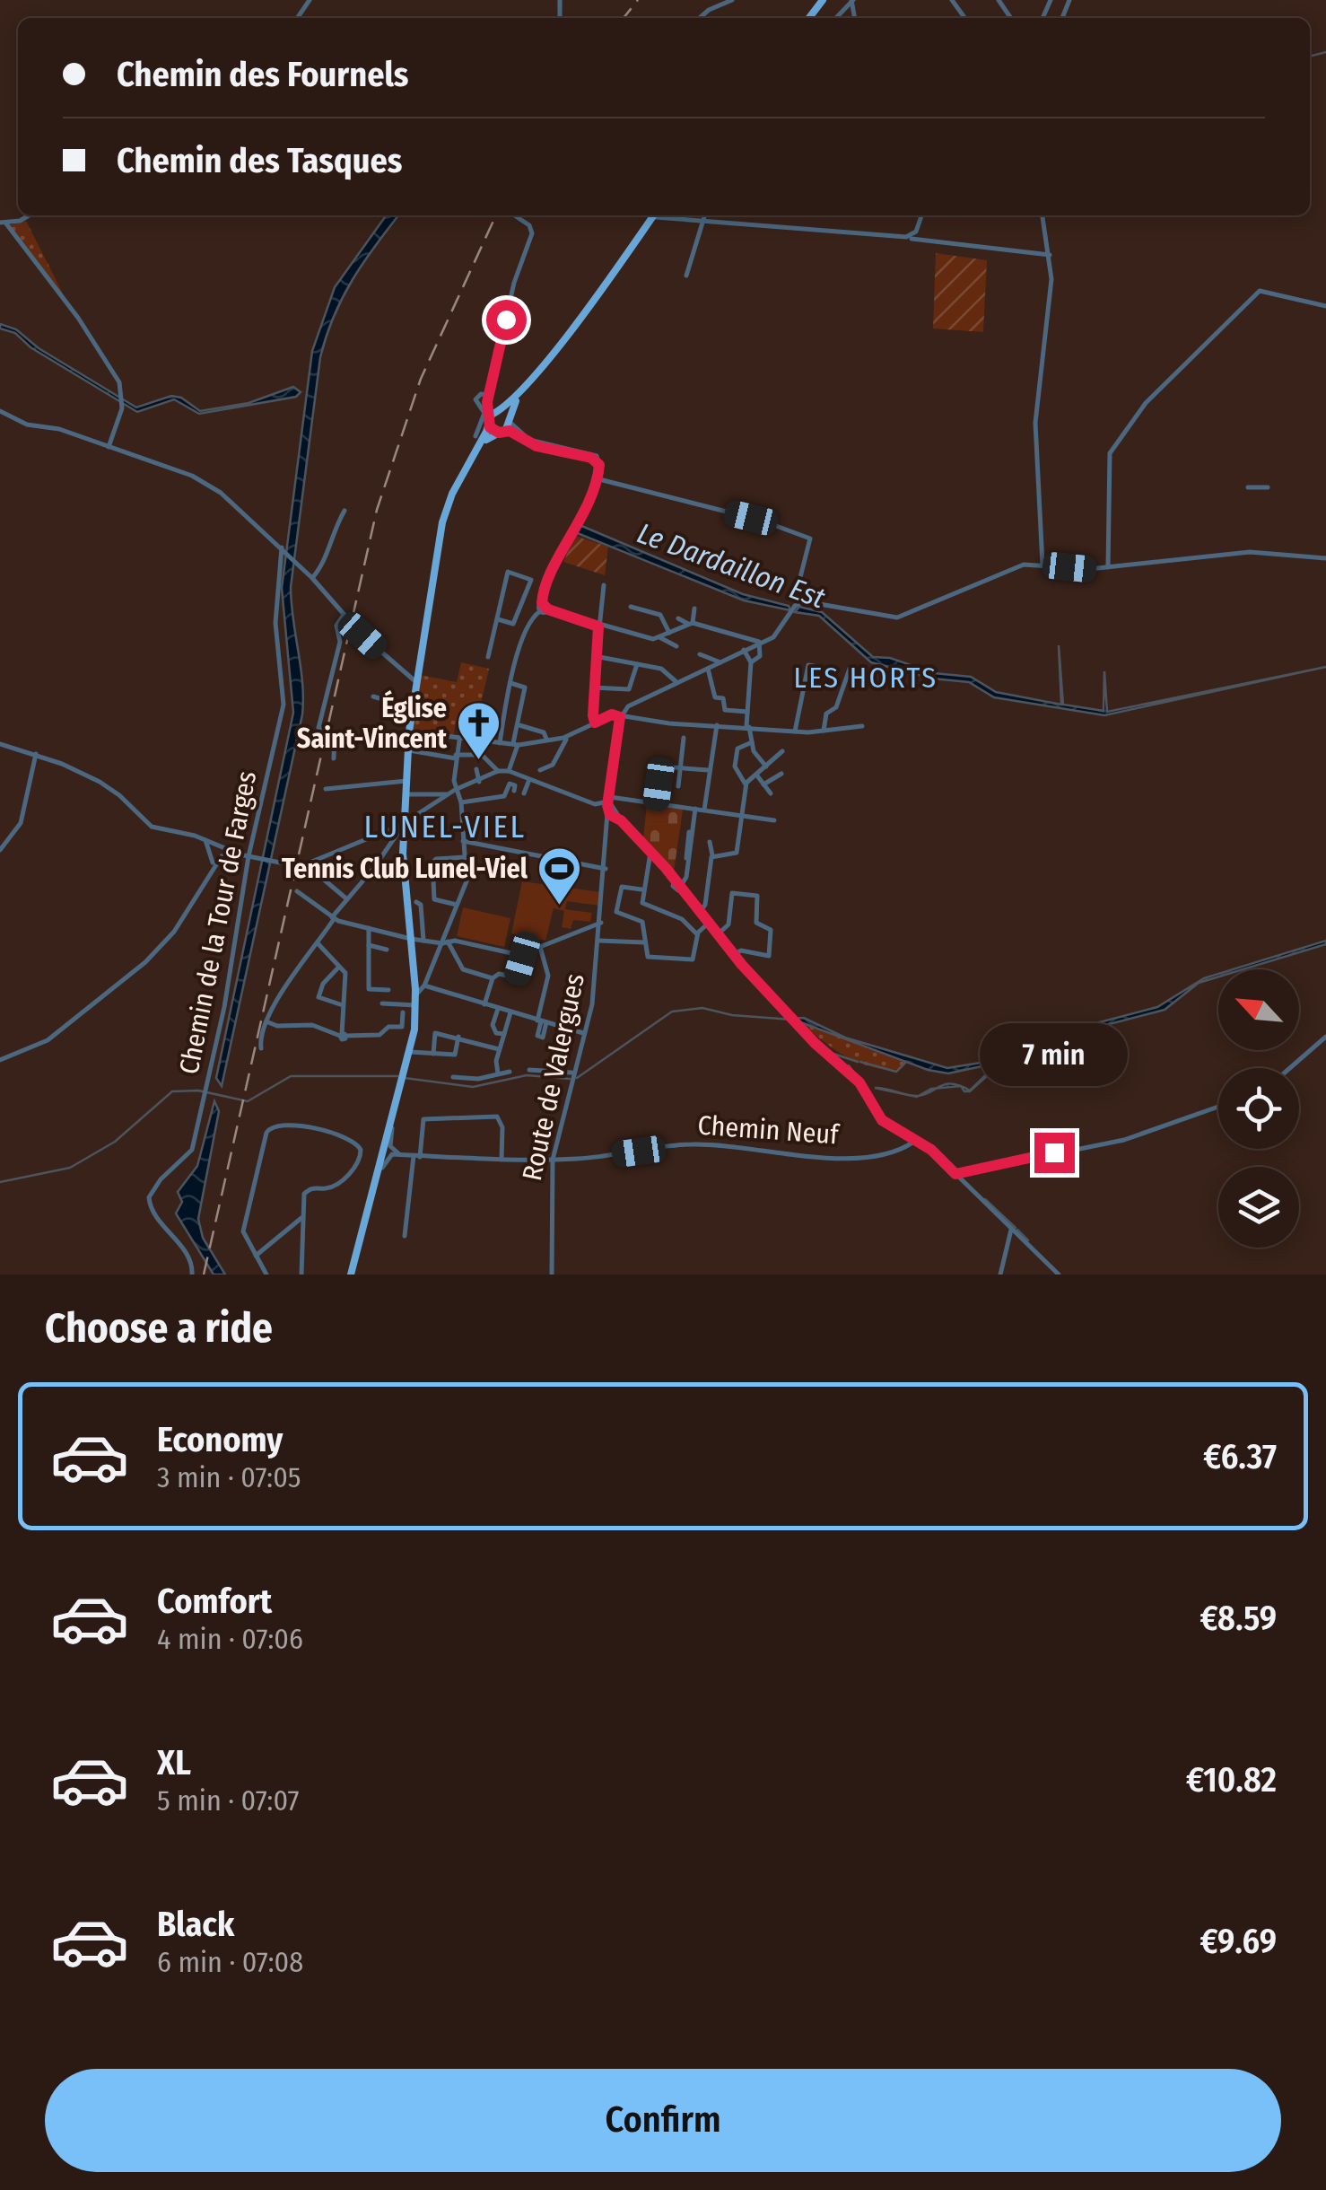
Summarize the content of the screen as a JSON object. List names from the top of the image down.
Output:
{
  "streets": {
    "street": ["Chemin de la Tour de Farges", "Route de Valergues", "Chemin Neuf"]
  },
  "crossings": [
    ["Route de Valergues", "Chemin Neuf"]
  ],
  "districts": ["LES HORTS", "LUNEL-VIEL"],
  "water": ["Le Dardaillon Est"],
  "places": {
    "church": ["Église Saint-Vincent"],
    "sports": ["Tennis Club Lunel-Viel"]
  },
  "north": "top left",
  "page": {
    "banner": ["Chemin des Fournels", "Chemin des Tasques"],
    "bubble": "7 min",
    "heading": "Choose a ride",
    "list": [
      {
        "name": "Economy",
        "note": "3 min · 07:05",
        "value": "€6.37"
      },
      {
        "name": "Comfort",
        "note": "4 min · 07:06",
        "value": "€8.59"
      },
      {
        "name": "XL",
        "note": "5 min · 07:07",
        "value": "€10.82"
      },
      {
        "name": "Black",
        "note": "6 min · 07:08",
        "value": "€9.69"
      }
    ],
    "buttons": "Confirm"
  }
}
